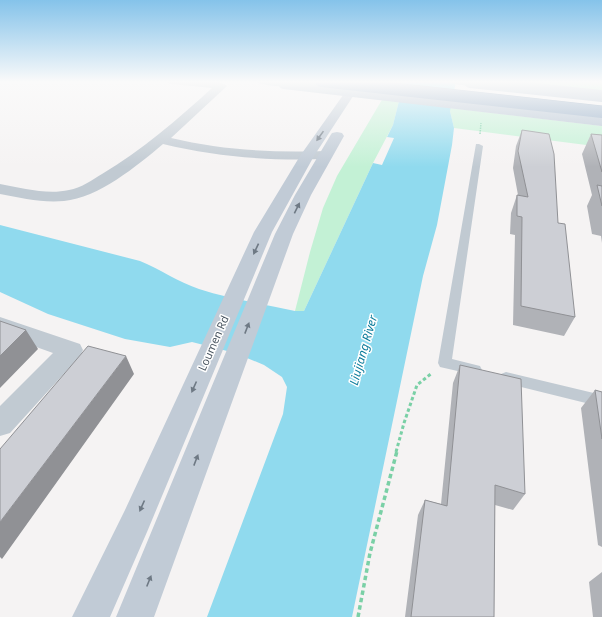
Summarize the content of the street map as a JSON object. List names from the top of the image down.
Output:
{
  "streets": {
    "main road": ["Loumen Rd"]
  },
  "water": ["Liujiang River"]
}
